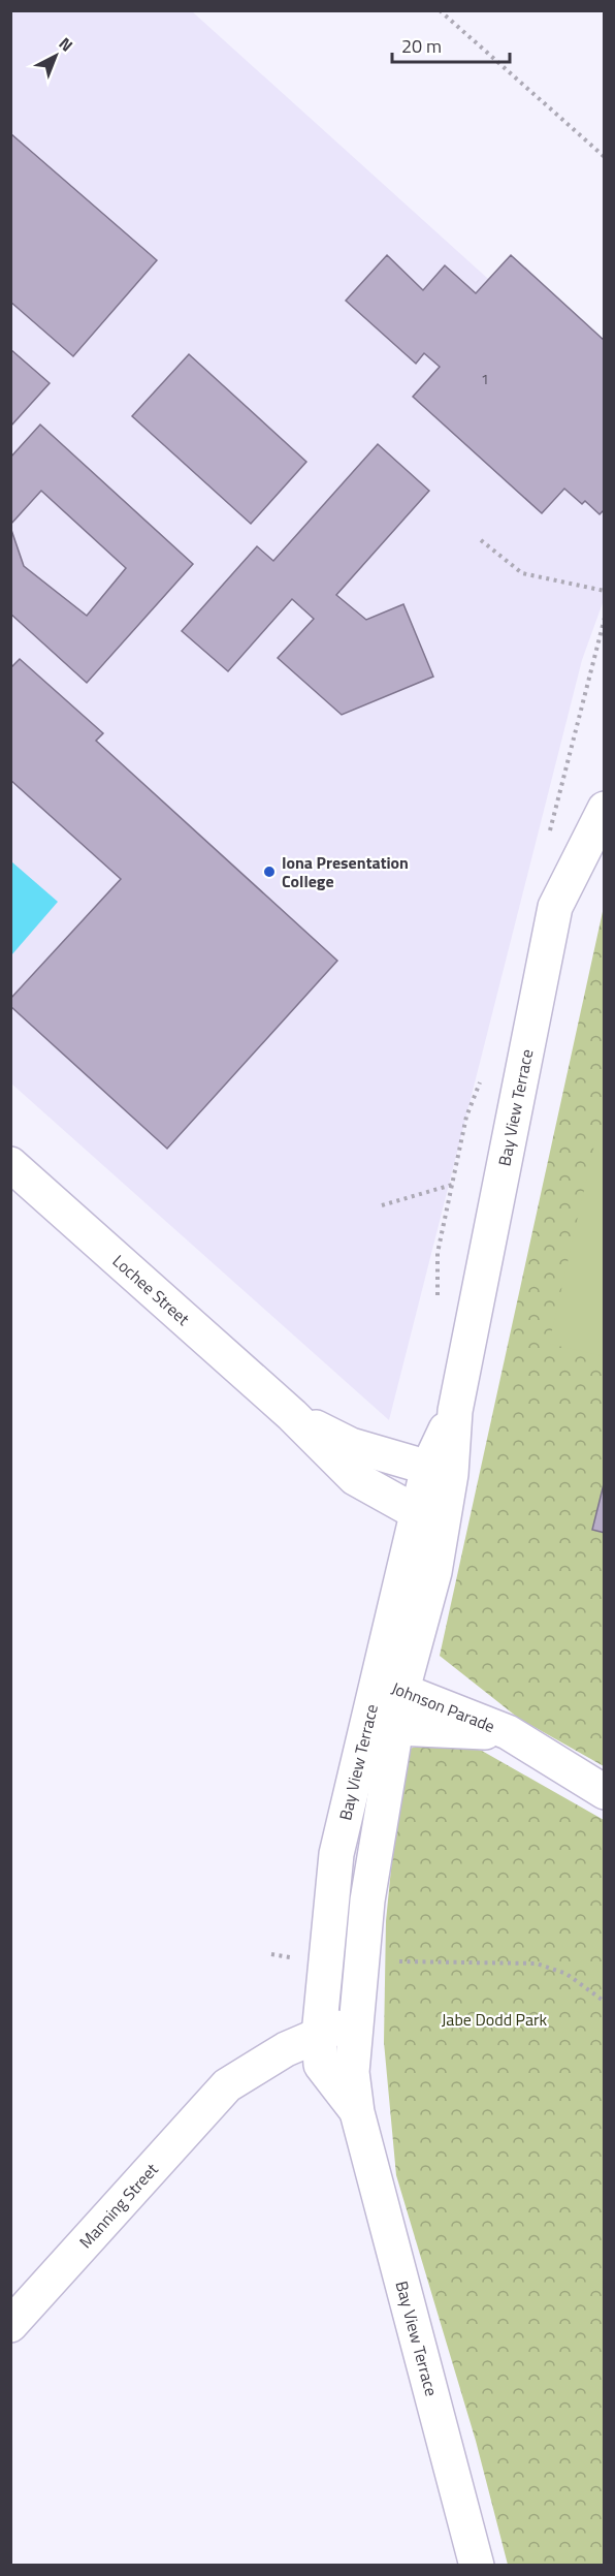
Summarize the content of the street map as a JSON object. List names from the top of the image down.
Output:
{
  "streets": {
    "street": [
      "Bay View Terrace",
      "Lochee Street",
      "Johnson Parade",
      "Manning Street"
    ]
  },
  "crossings": [
    ["Bay View Terrace", "Lochee Street"],
    ["Bay View Terrace", "Johnson Parade"],
    ["Bay View Terrace", "Manning Street"]
  ],
  "parks": ["Jabe Dodd Park"],
  "places": ["Iona Presentation College"],
  "house_numbers": ["1"],
  "scale_bar": "20 m",
  "north": "top right"
}
